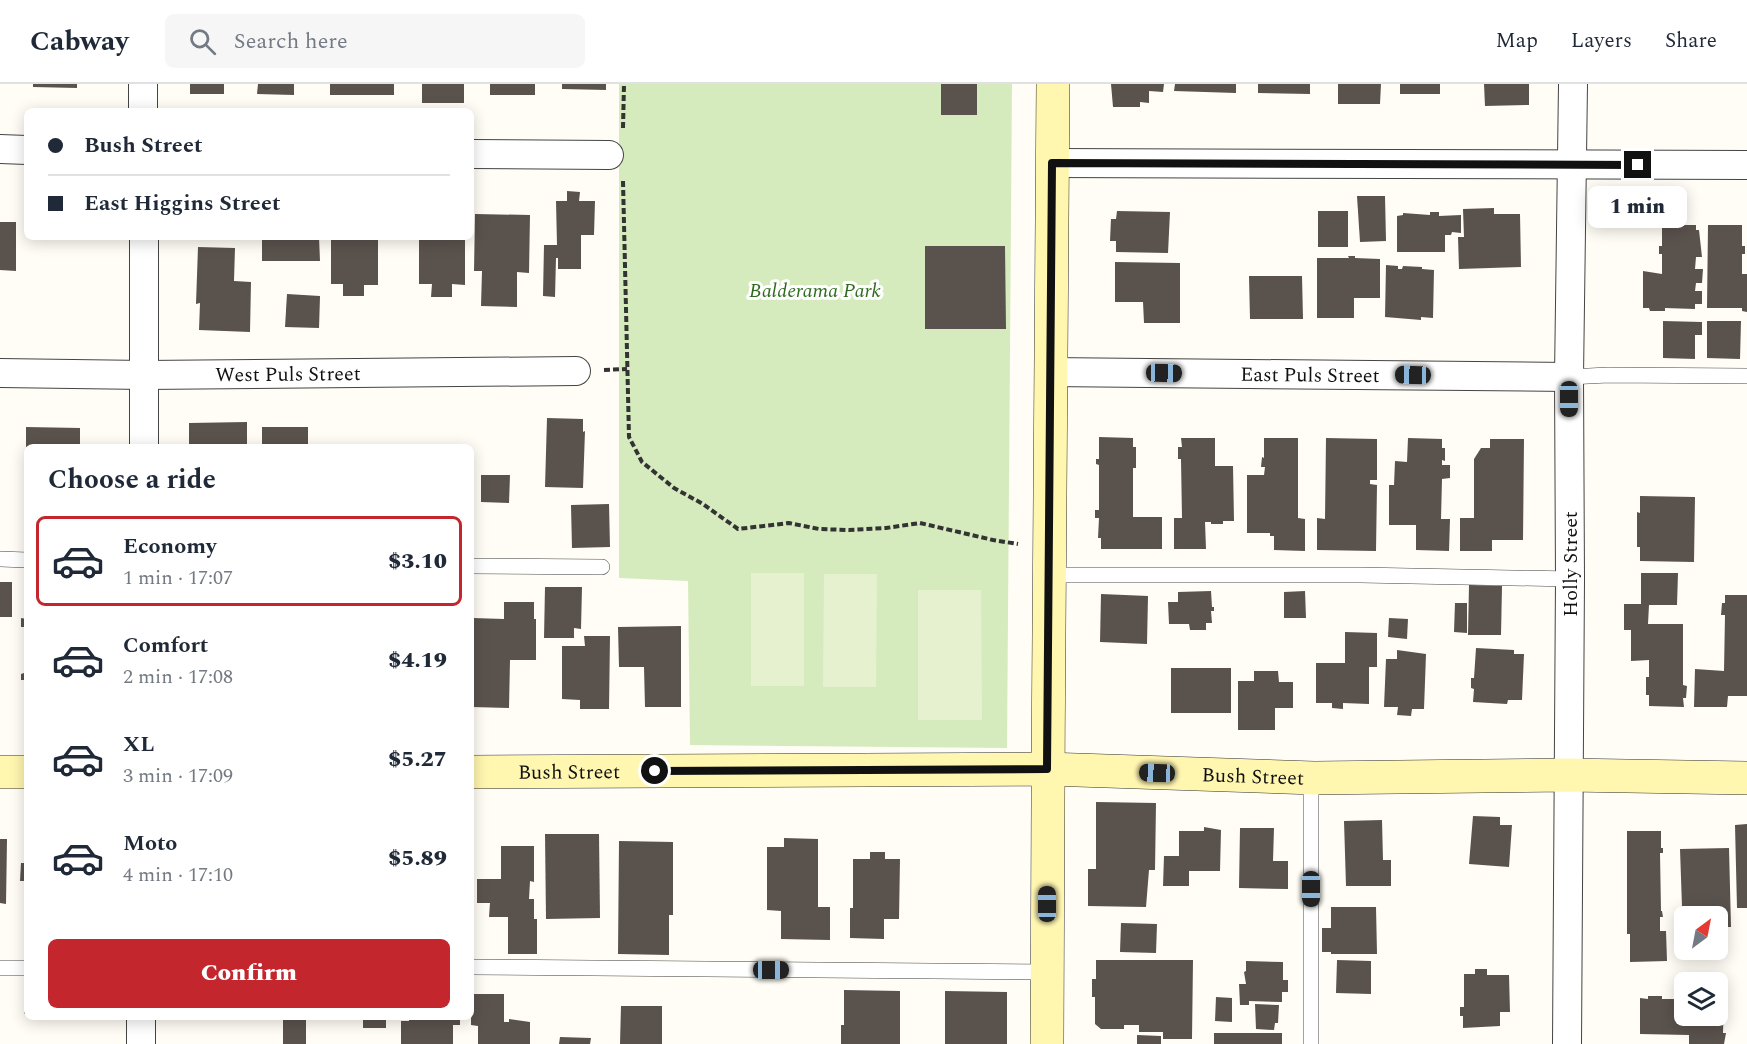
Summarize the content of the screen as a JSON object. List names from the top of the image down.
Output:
{
  "streets": {
    "main road": ["Bush Street"],
    "street": ["West Puls Street", "East Puls Street", "Holly Street"]
  },
  "crossings": [
    ["East Puls Street", "Holly Street"],
    ["Holly Street", "Bush Street"]
  ],
  "parks": ["Balderama Park"],
  "north": "top right",
  "page": {
    "header": "Cabway",
    "search": "Search here",
    "nav": ["Map", "Layers", "Share"],
    "banner": ["Bush Street", "East Higgins Street"],
    "bubble": "1 min",
    "heading": "Choose a ride",
    "list": [
      {
        "name": "Economy",
        "note": "1 min · 17:07",
        "value": "$3.10"
      },
      {
        "name": "Comfort",
        "note": "2 min · 17:08",
        "value": "$4.19"
      },
      {
        "name": "XL",
        "note": "3 min · 17:09",
        "value": "$5.27"
      },
      {
        "name": "Moto",
        "note": "4 min · 17:10",
        "value": "$5.89"
      }
    ],
    "buttons": "Confirm"
  }
}
